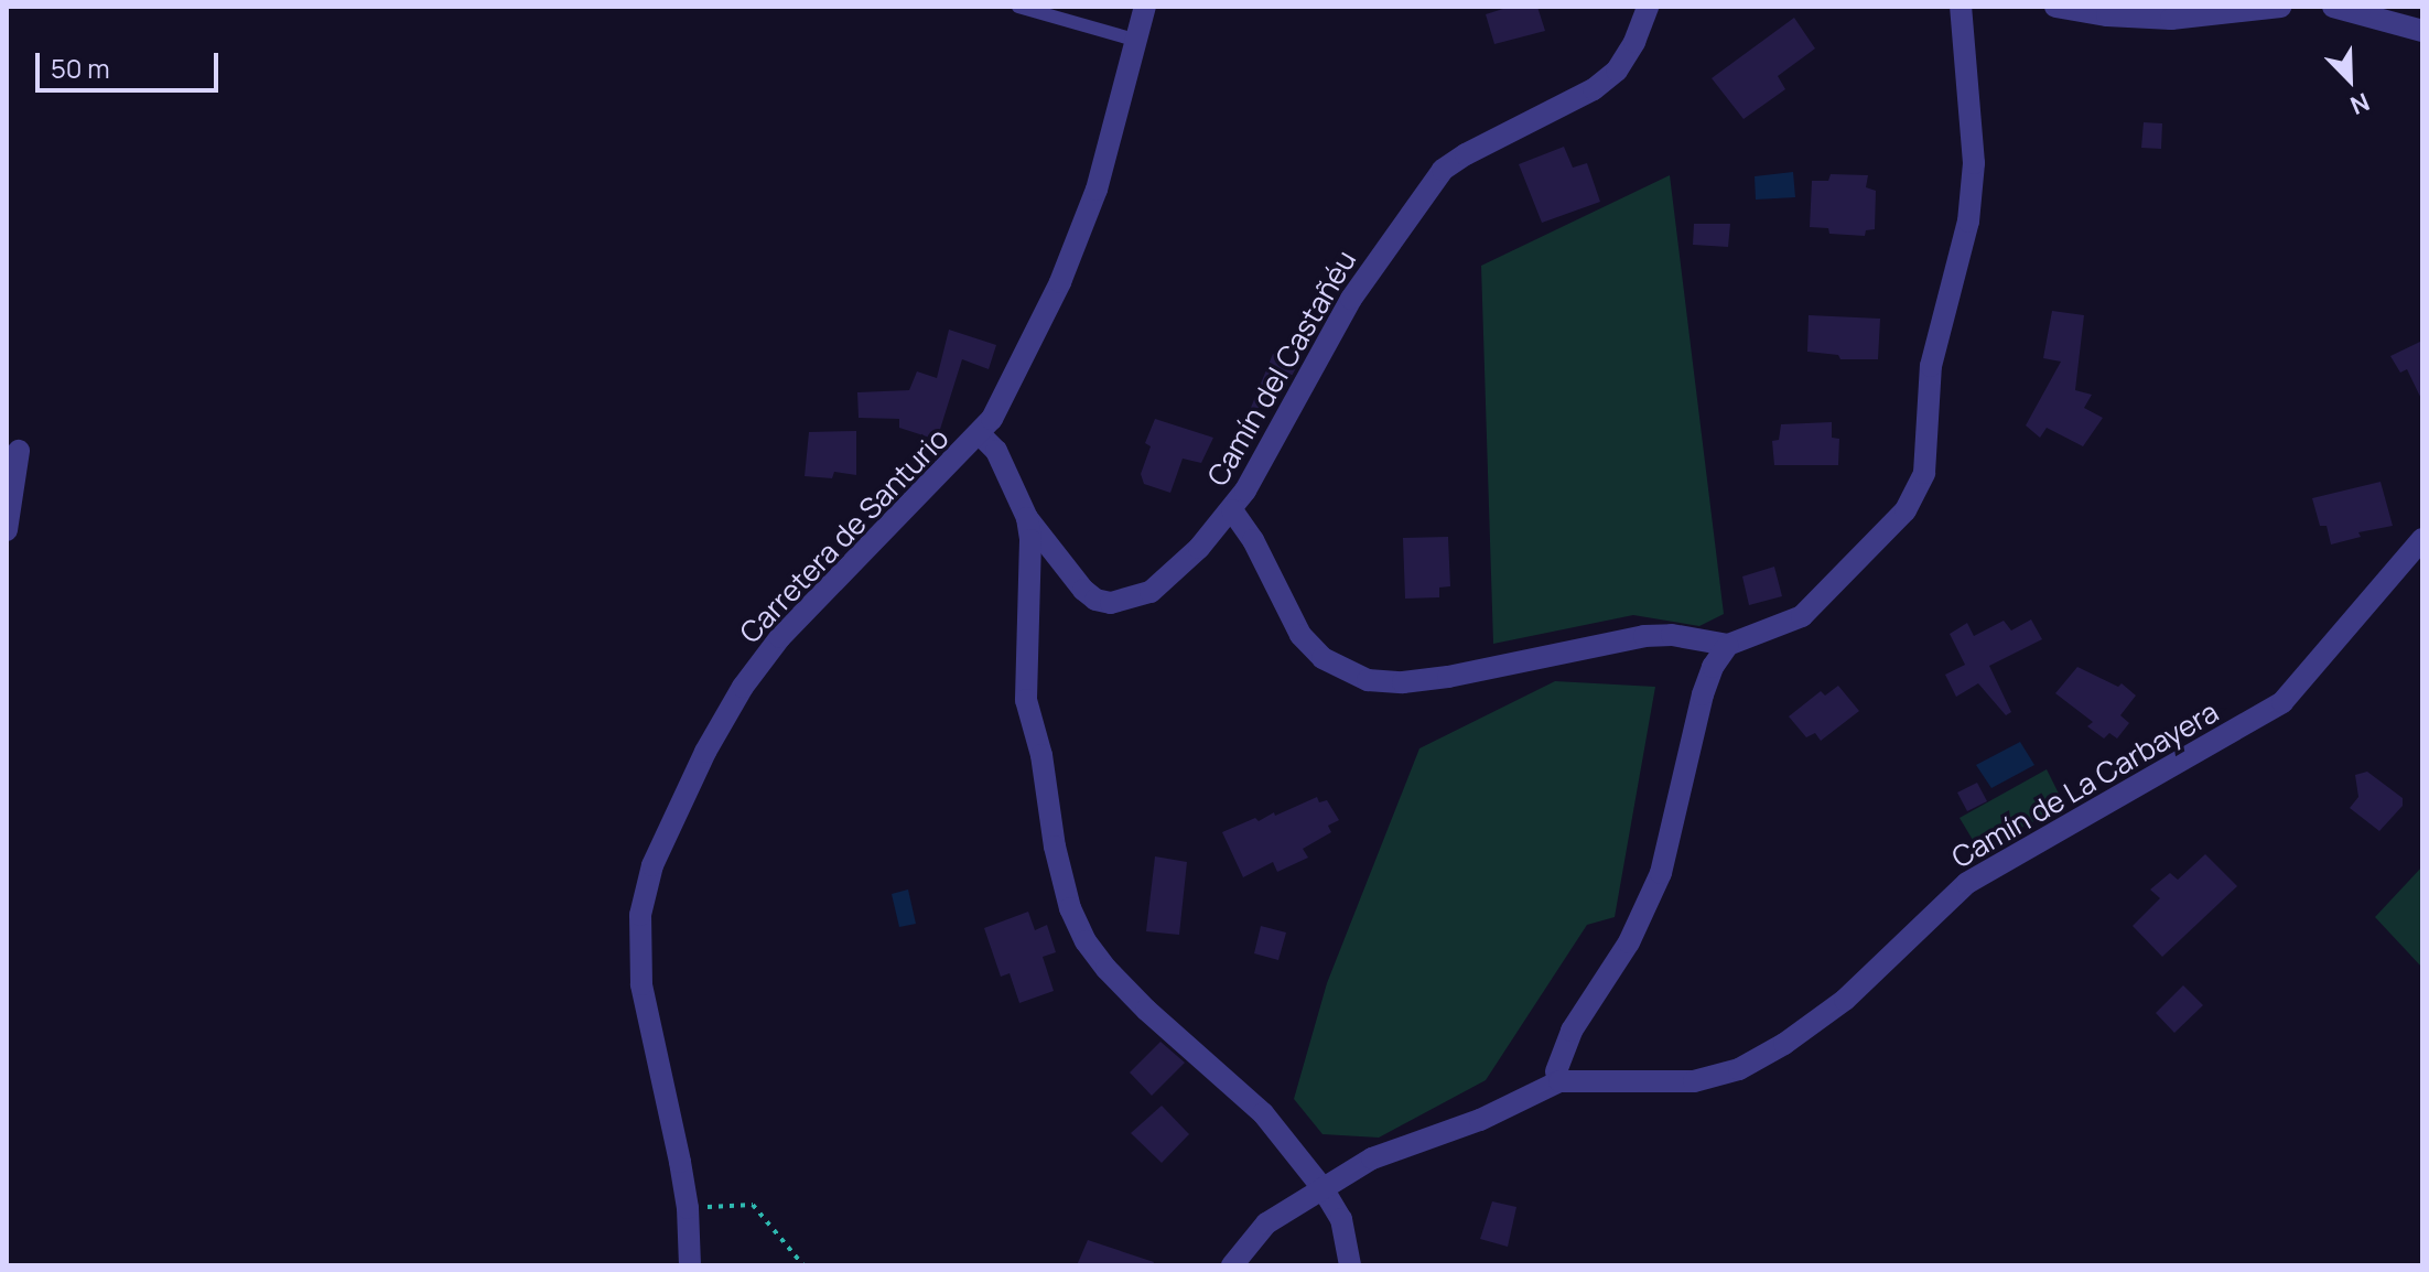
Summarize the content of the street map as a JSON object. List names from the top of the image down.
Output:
{
  "streets": {
    "street": ["Camín del Castañéu", "Carretera de Santurio", "Camín de La Carbayera"]
  },
  "crossings": [
    ["Camín del Castañéu", "Carretera de Santurio"]
  ],
  "scale_bar": "50 m",
  "north": "bottom right"
}
